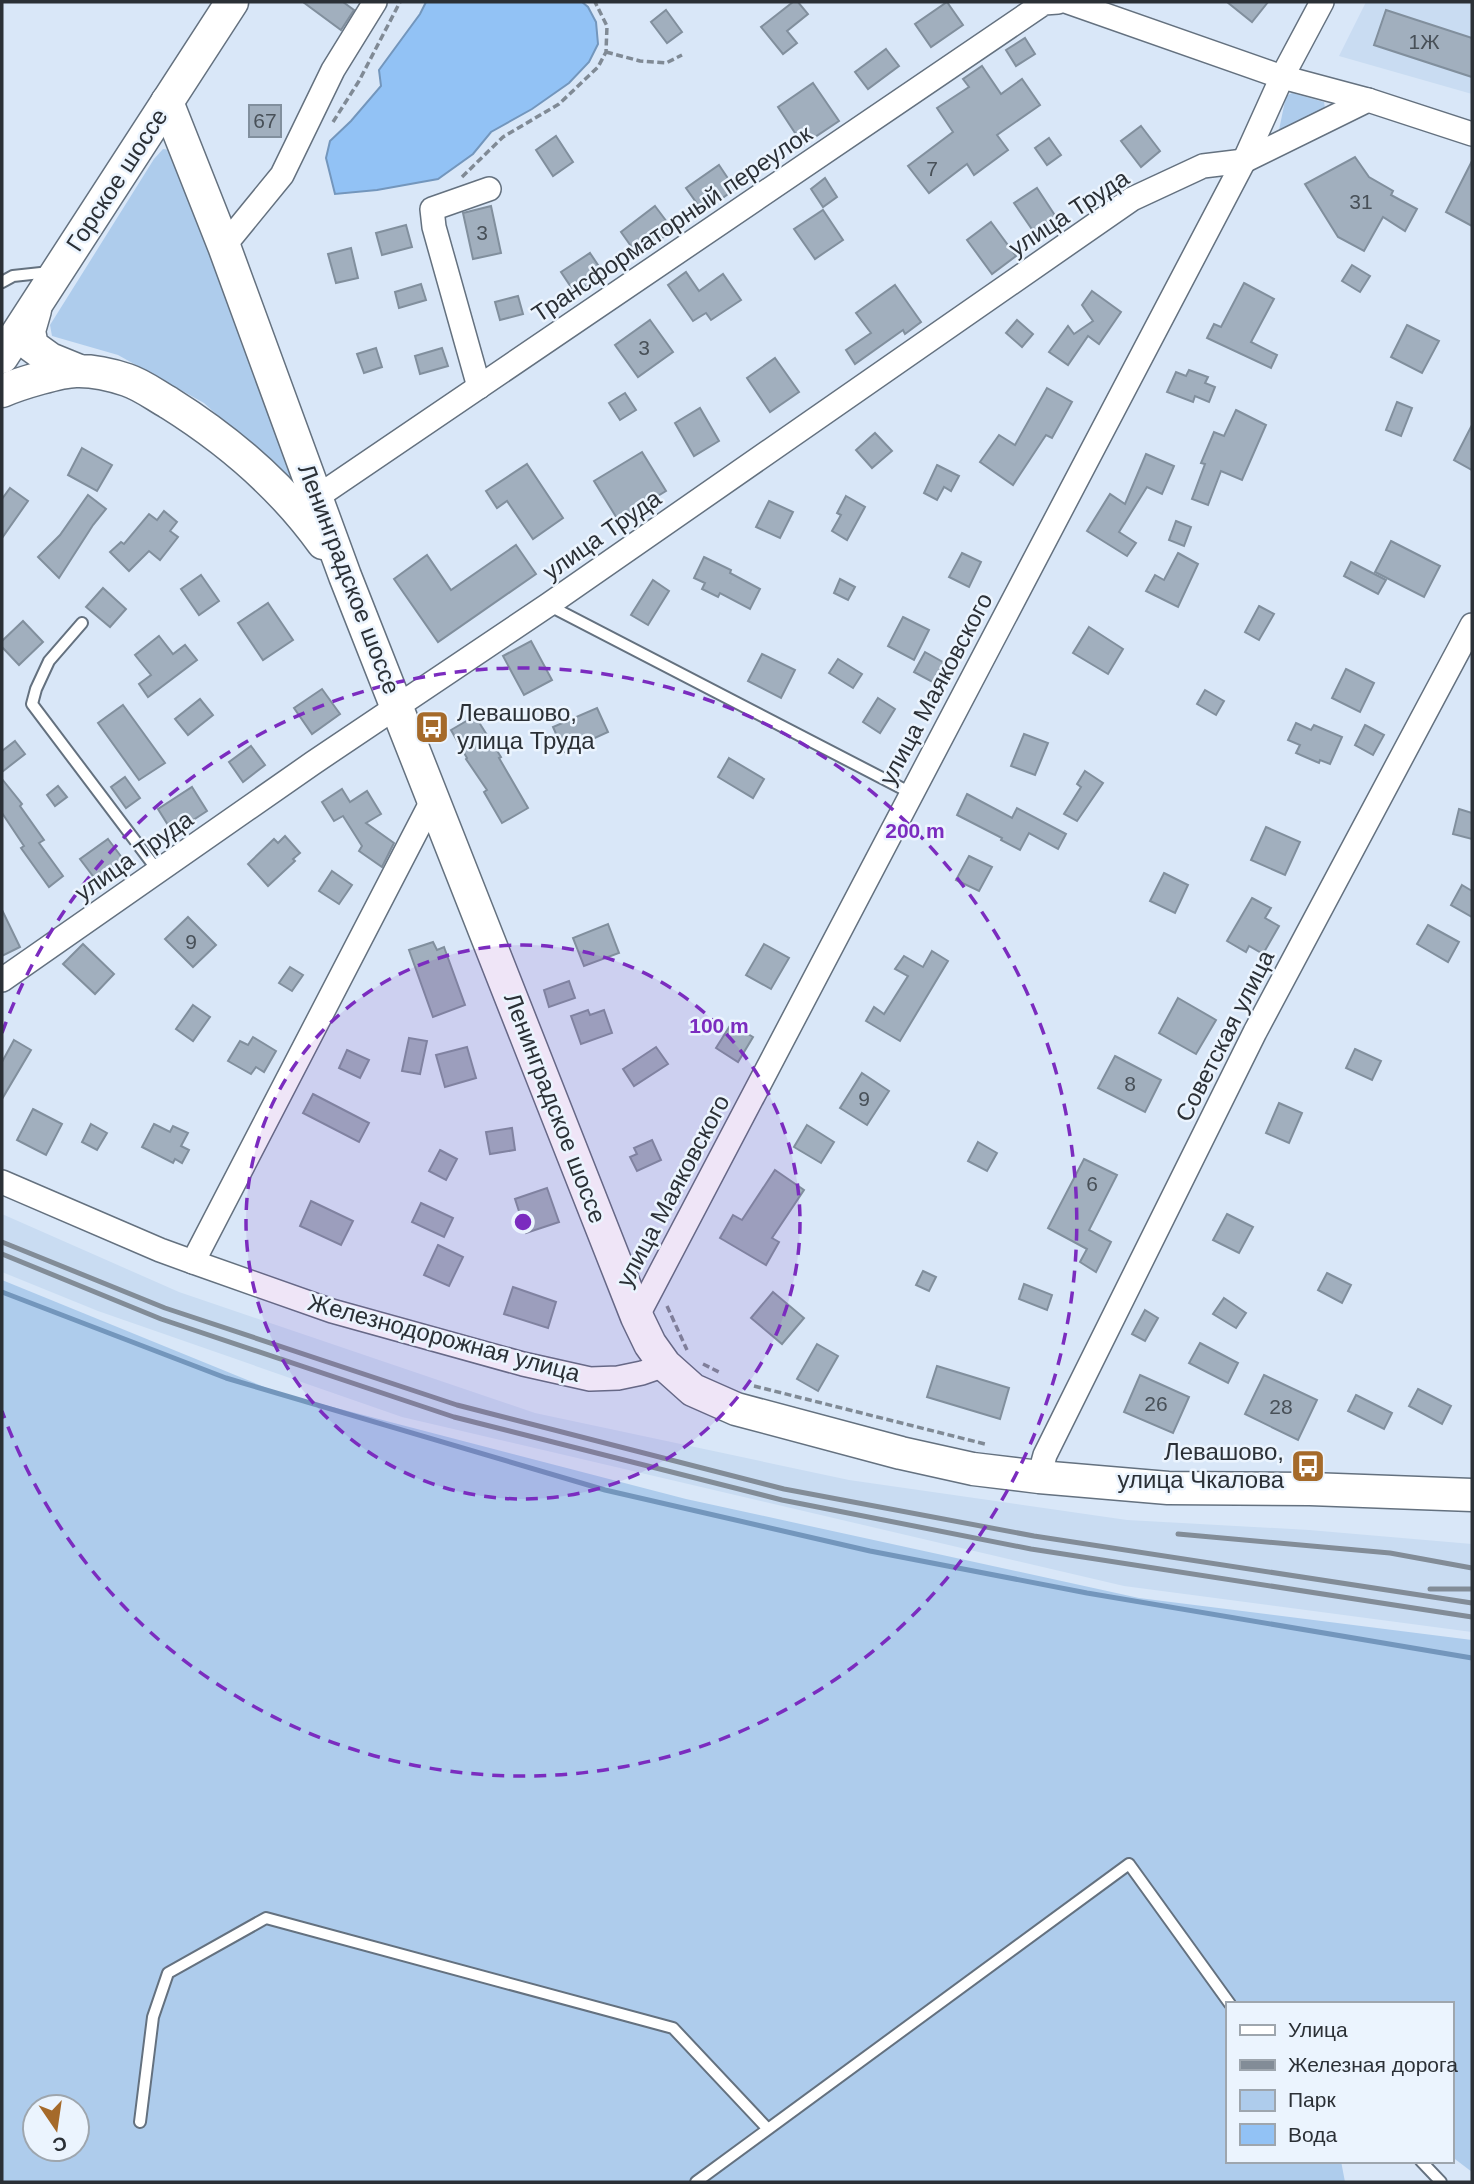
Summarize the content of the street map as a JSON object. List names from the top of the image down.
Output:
{
  "streets": {
    "street": [
      "Горское шоссе",
      "улица Труда",
      "Трансформаторный переулок",
      "Ленинградское шоссе",
      "улица Маяковского",
      "Советская улица",
      "Железнодорожная улица"
    ]
  },
  "crossings": [
    ["Горское шоссе", "Ленинградское шоссе"],
    ["улица Труда", "Ленинградское шоссе"],
    ["улица Труда", "улица Маяковского"],
    ["Трансформаторный переулок", "Ленинградское шоссе"],
    ["Ленинградское шоссе", "улица Маяковского"],
    ["Ленинградское шоссе", "Железнодорожная улица"]
  ],
  "places": {
    "bus stop": ["Левашово, улица Труда", "Левашово, улица Чкалова"]
  },
  "house_numbers": [
    "1Ж",
    "67",
    "7",
    "31",
    "3",
    "3",
    "9",
    "8",
    "9",
    "6",
    "26",
    "28"
  ],
  "legend": [
    "Улица",
    "Железная дорога",
    "Парк",
    "Вода"
  ],
  "north": "bottom",
  "rings": ["200 m", "100 m"]
}
